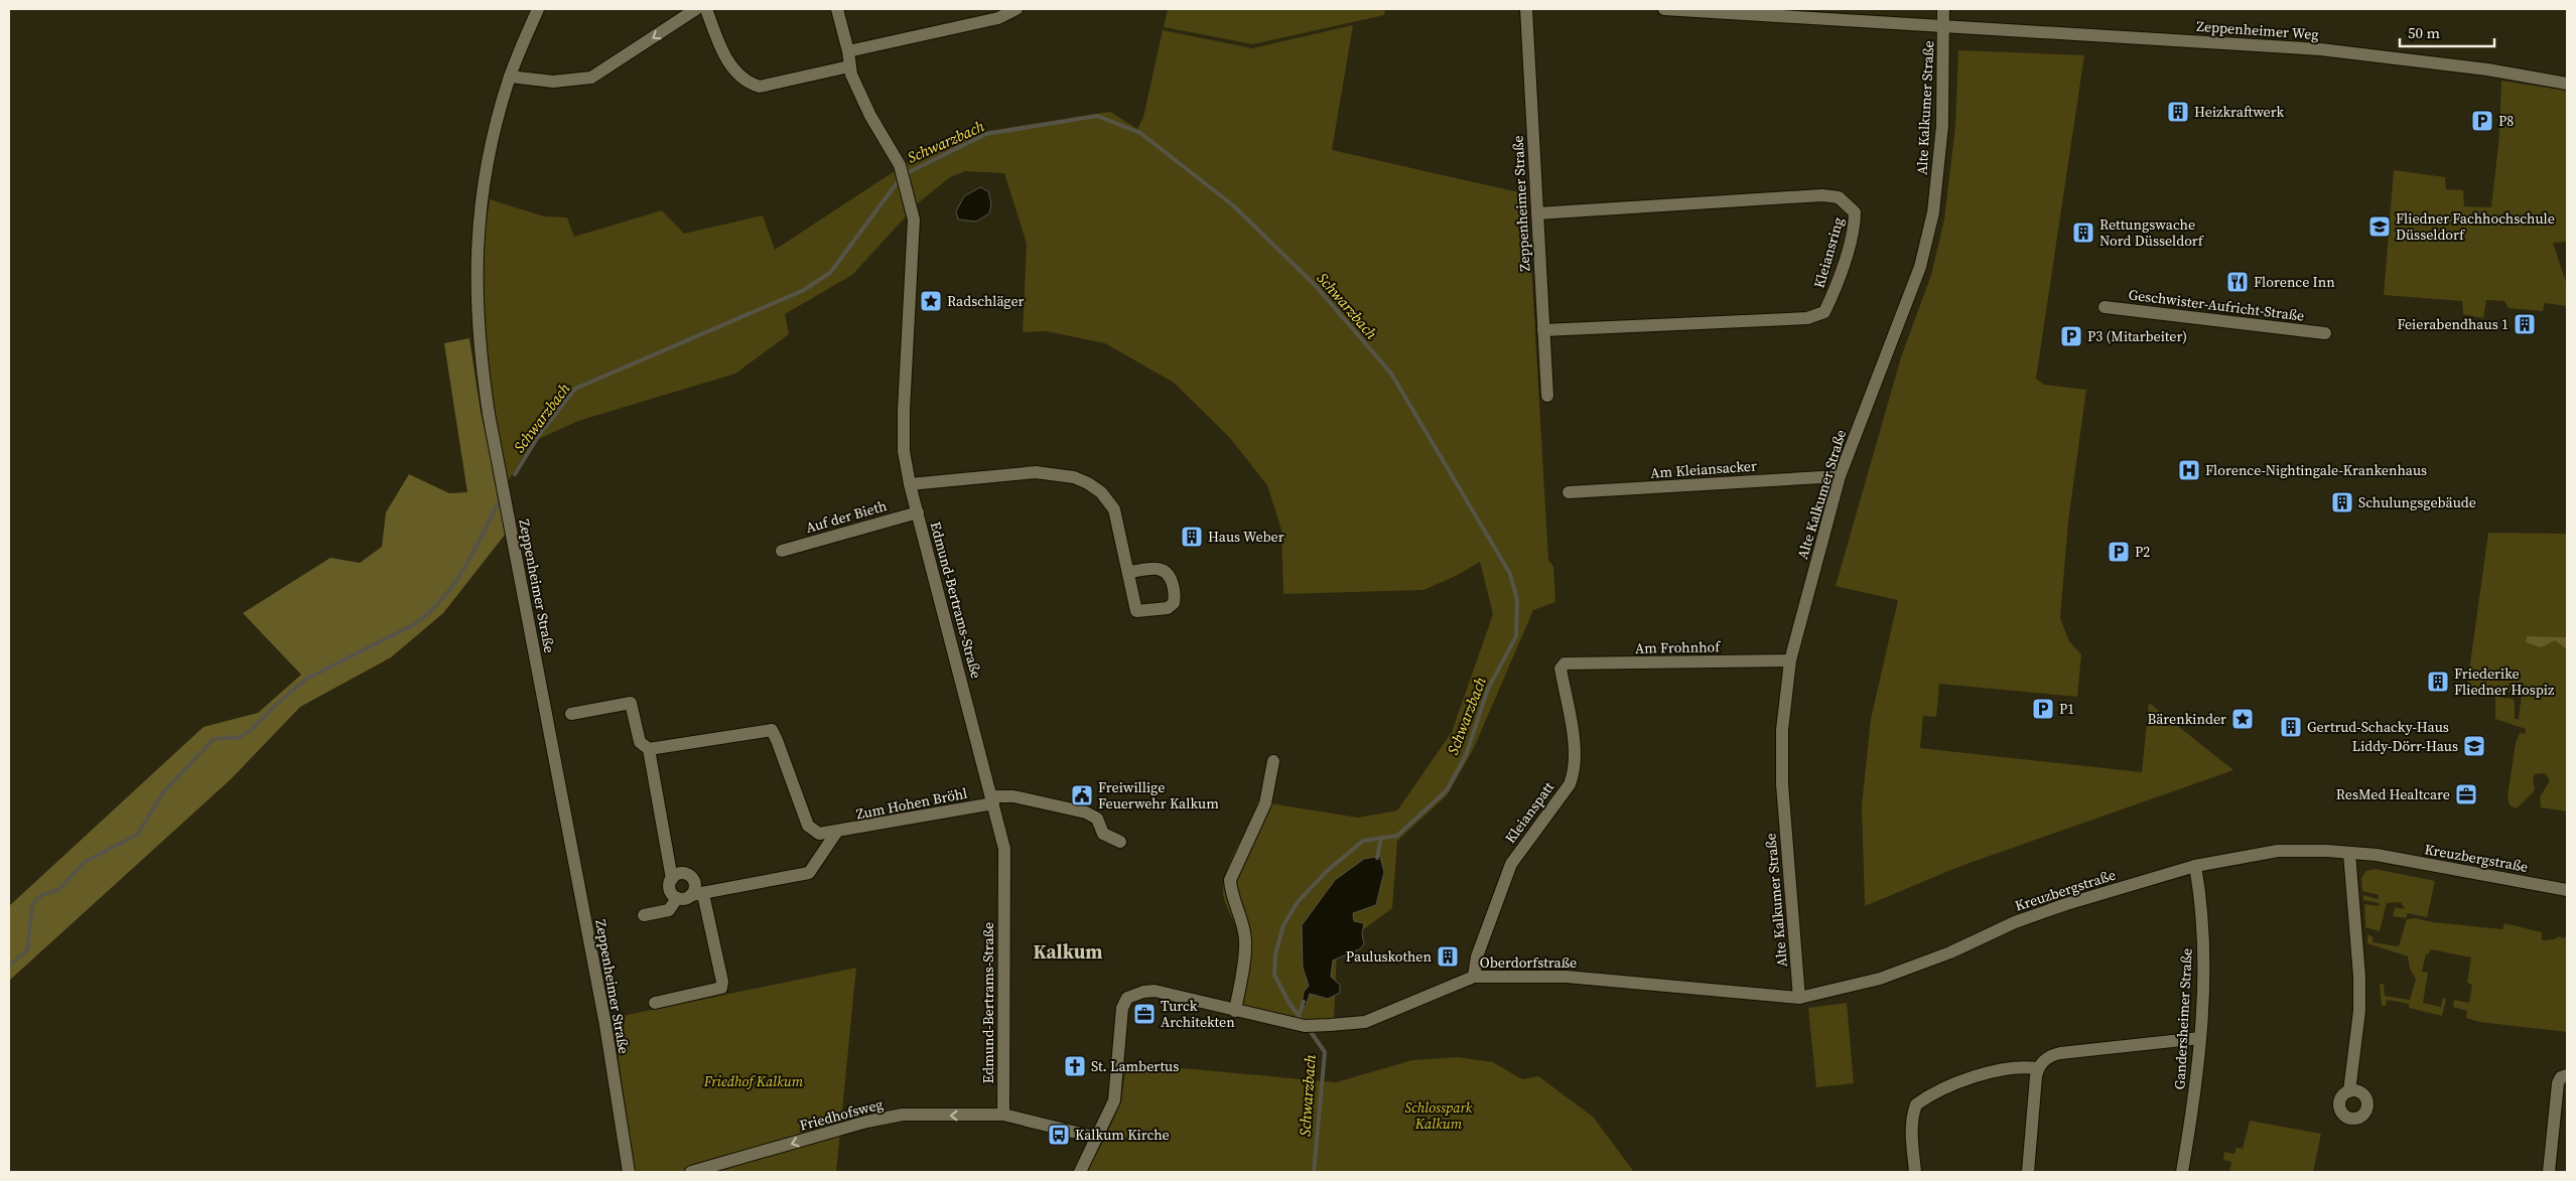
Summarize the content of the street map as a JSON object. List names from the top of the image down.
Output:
{
  "streets": {
    "street": [
      "Zeppenheimer Weg",
      "Alte Kalkumer Straße",
      "Zeppenheimer Straße",
      "Kleiansring",
      "Geschwister-Aufricht-Straße",
      "Am Kleiansacker",
      "Auf der Bieth",
      "Edmund-Bertrams-Straße",
      "Am Frohnhof",
      "Zum Hohen Bröhl",
      "Kleianspatt",
      "Kreuzbergstraße",
      "Oberdorfstraße",
      "Gandersheimer Straße",
      "Friedhofsweg"
    ]
  },
  "crossings": [
    ["Zeppenheimer Weg", "Alte Kalkumer Straße"],
    ["Alte Kalkumer Straße", "Am Kleiansacker"],
    ["Alte Kalkumer Straße", "Am Frohnhof"],
    ["Alte Kalkumer Straße", "Kreuzbergstraße"],
    ["Alte Kalkumer Straße", "Oberdorfstraße"],
    ["Zeppenheimer Straße", "Kleiansring"],
    ["Auf der Bieth", "Edmund-Bertrams-Straße"],
    ["Edmund-Bertrams-Straße", "Zum Hohen Bröhl"],
    ["Edmund-Bertrams-Straße", "Friedhofsweg"],
    ["Am Frohnhof", "Kleianspatt"],
    ["Kleianspatt", "Oberdorfstraße"],
    ["Kreuzbergstraße", "Oberdorfstraße"],
    ["Kreuzbergstraße", "Gandersheimer Straße"]
  ],
  "one_way": ["Friedhofsweg"],
  "districts": ["Kalkum"],
  "water": ["Schwarzbach"],
  "parks": ["Friedhof Kalkum", "Schlosspark Kalkum"],
  "places": {
    "building": [
      "Heizkraftwerk",
      "Rettungswache Nord Düsseldorf",
      "Feierabendhaus 1",
      "Schulungsgebäude",
      "Haus Weber",
      "Friederike Fliedner Hospiz",
      "Gertrud-Schacky-Haus",
      "Pauluskothen"
    ],
    "parking": [
      "P8",
      "P3 (Mitarbeiter)",
      "P2",
      "P1"
    ],
    "school or university": ["Fliedner Fachhochschule Düsseldorf", "Liddy-Dörr-Haus"],
    "restaurant": ["Florence Inn"],
    "place": ["Radschläger", "Bärenkinder"],
    "hospital": ["Florence-Nightingale-Krankenhaus"],
    "office": ["ResMed Healtcare", "Turck Architekten"],
    "public building": ["Freiwillige Feuerwehr Kalkum"],
    "church": ["St. Lambertus"],
    "bus stop": ["Kalkum Kirche"]
  },
  "scale_bar": "50 m"
}
